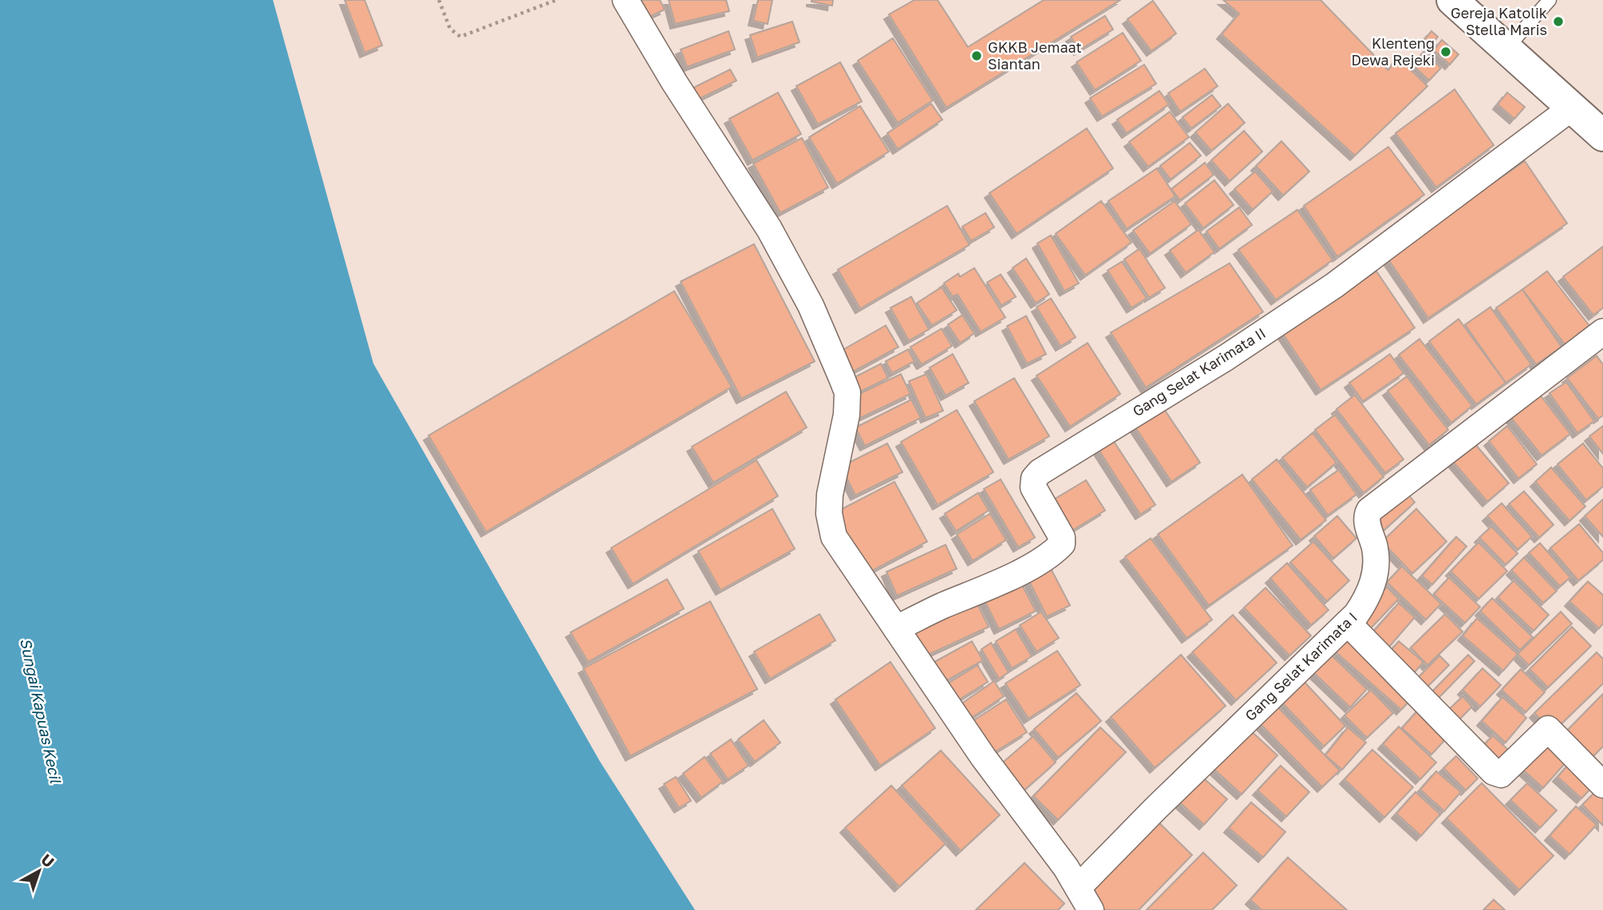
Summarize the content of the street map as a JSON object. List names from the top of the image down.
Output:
{
  "streets": {
    "street": ["Gang Selat Karimata II", "Gang Selat Karimata I"]
  },
  "water": ["Sungai Kapuas Kecil"],
  "places": ["Gereja Katolik Stella Maris", "Klenteng Dewa Rejeki", "GKKB Jemaat Siantan"],
  "north": "top right"
}
